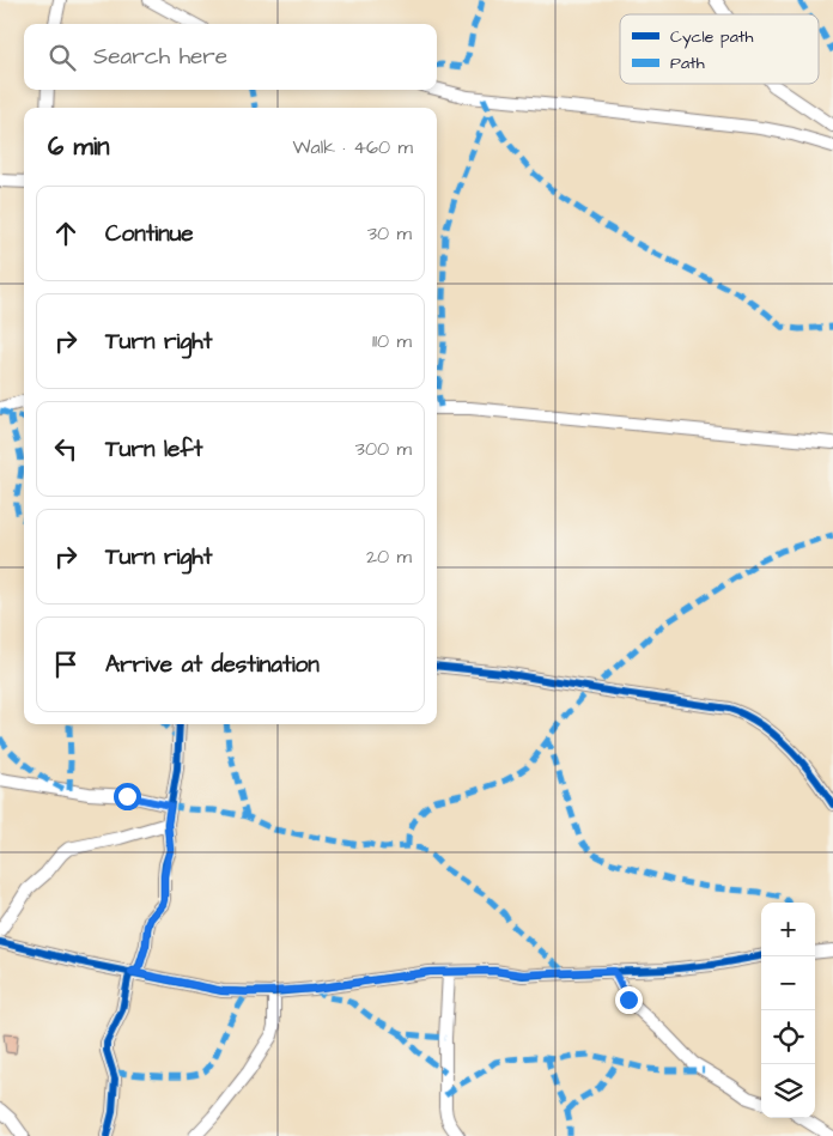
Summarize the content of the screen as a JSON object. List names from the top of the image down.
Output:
{
  "legend": ["Cycle path", "Path"],
  "page": {
    "search": "Search here",
    "heading": ["6 min", "Walk · 460 m"],
    "list": [
      ["Continue", "30 m"],
      ["Turn right", "110 m"],
      ["Turn left", "300 m"],
      ["Turn right", "20 m"],
      "Arrive at destination"
    ],
    "map_buttons": ["+", "−"]
  }
}
